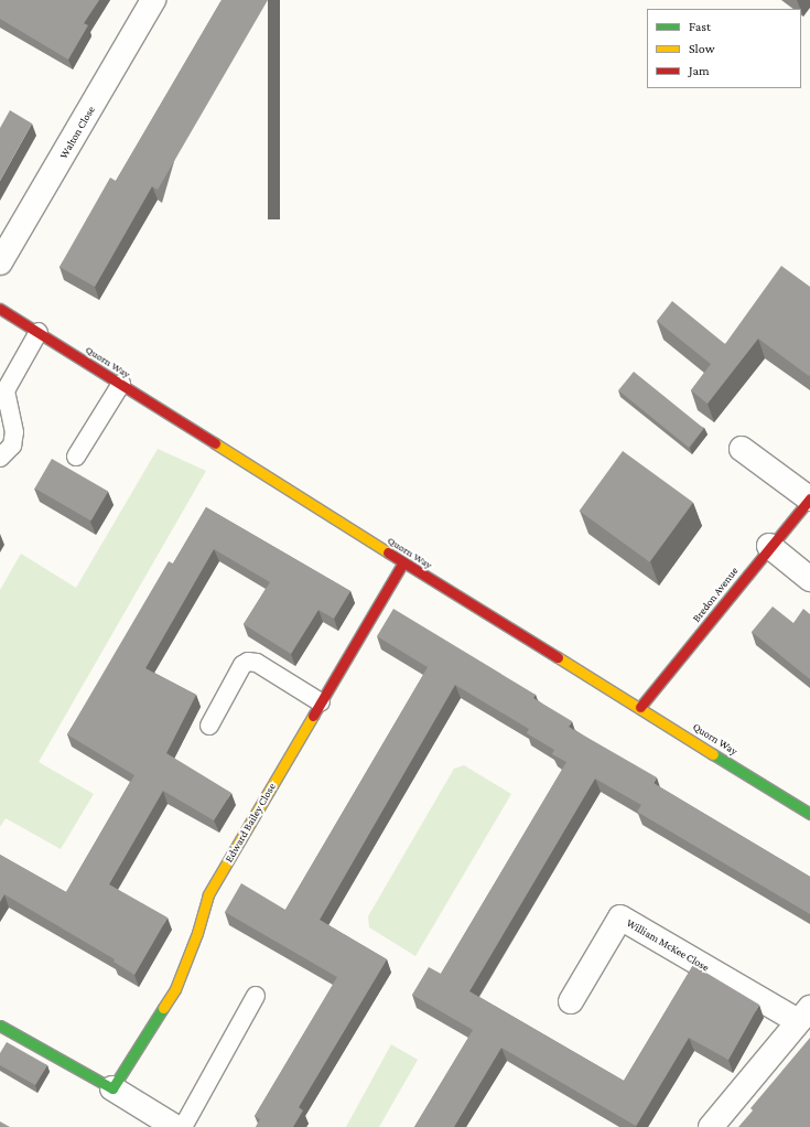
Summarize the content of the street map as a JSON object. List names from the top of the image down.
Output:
{
  "streets": {
    "street": [
      "Walton Close",
      "Quorn Way",
      "Bredon Avenue",
      "Edward Bailey Close",
      "William McKee Close"
    ]
  },
  "crossings": [
    ["Quorn Way", "Bredon Avenue"],
    ["Quorn Way", "Edward Bailey Close"]
  ],
  "legend": ["Fast", "Slow", "Jam"]
}
